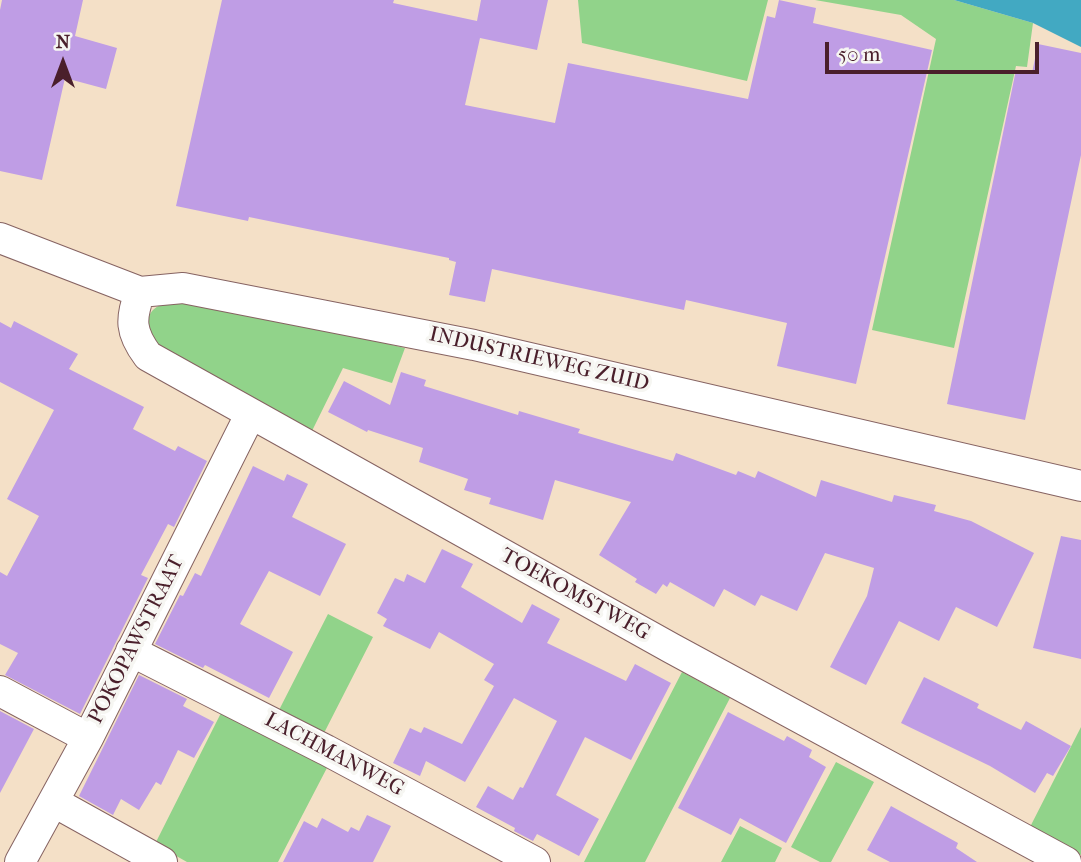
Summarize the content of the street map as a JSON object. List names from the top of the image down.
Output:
{
  "streets": {
    "street": [
      "INDUSTRIEWEG ZUID",
      "TOEKOMSTWEG",
      "POKOPAWSTRAAT",
      "LACHMANWEG"
    ]
  },
  "crossings": [
    ["INDUSTRIEWEG ZUID", "TOEKOMSTWEG"],
    ["TOEKOMSTWEG", "POKOPAWSTRAAT"],
    ["POKOPAWSTRAAT", "LACHMANWEG"]
  ],
  "scale_bar": "50 m",
  "north": "top"
}
